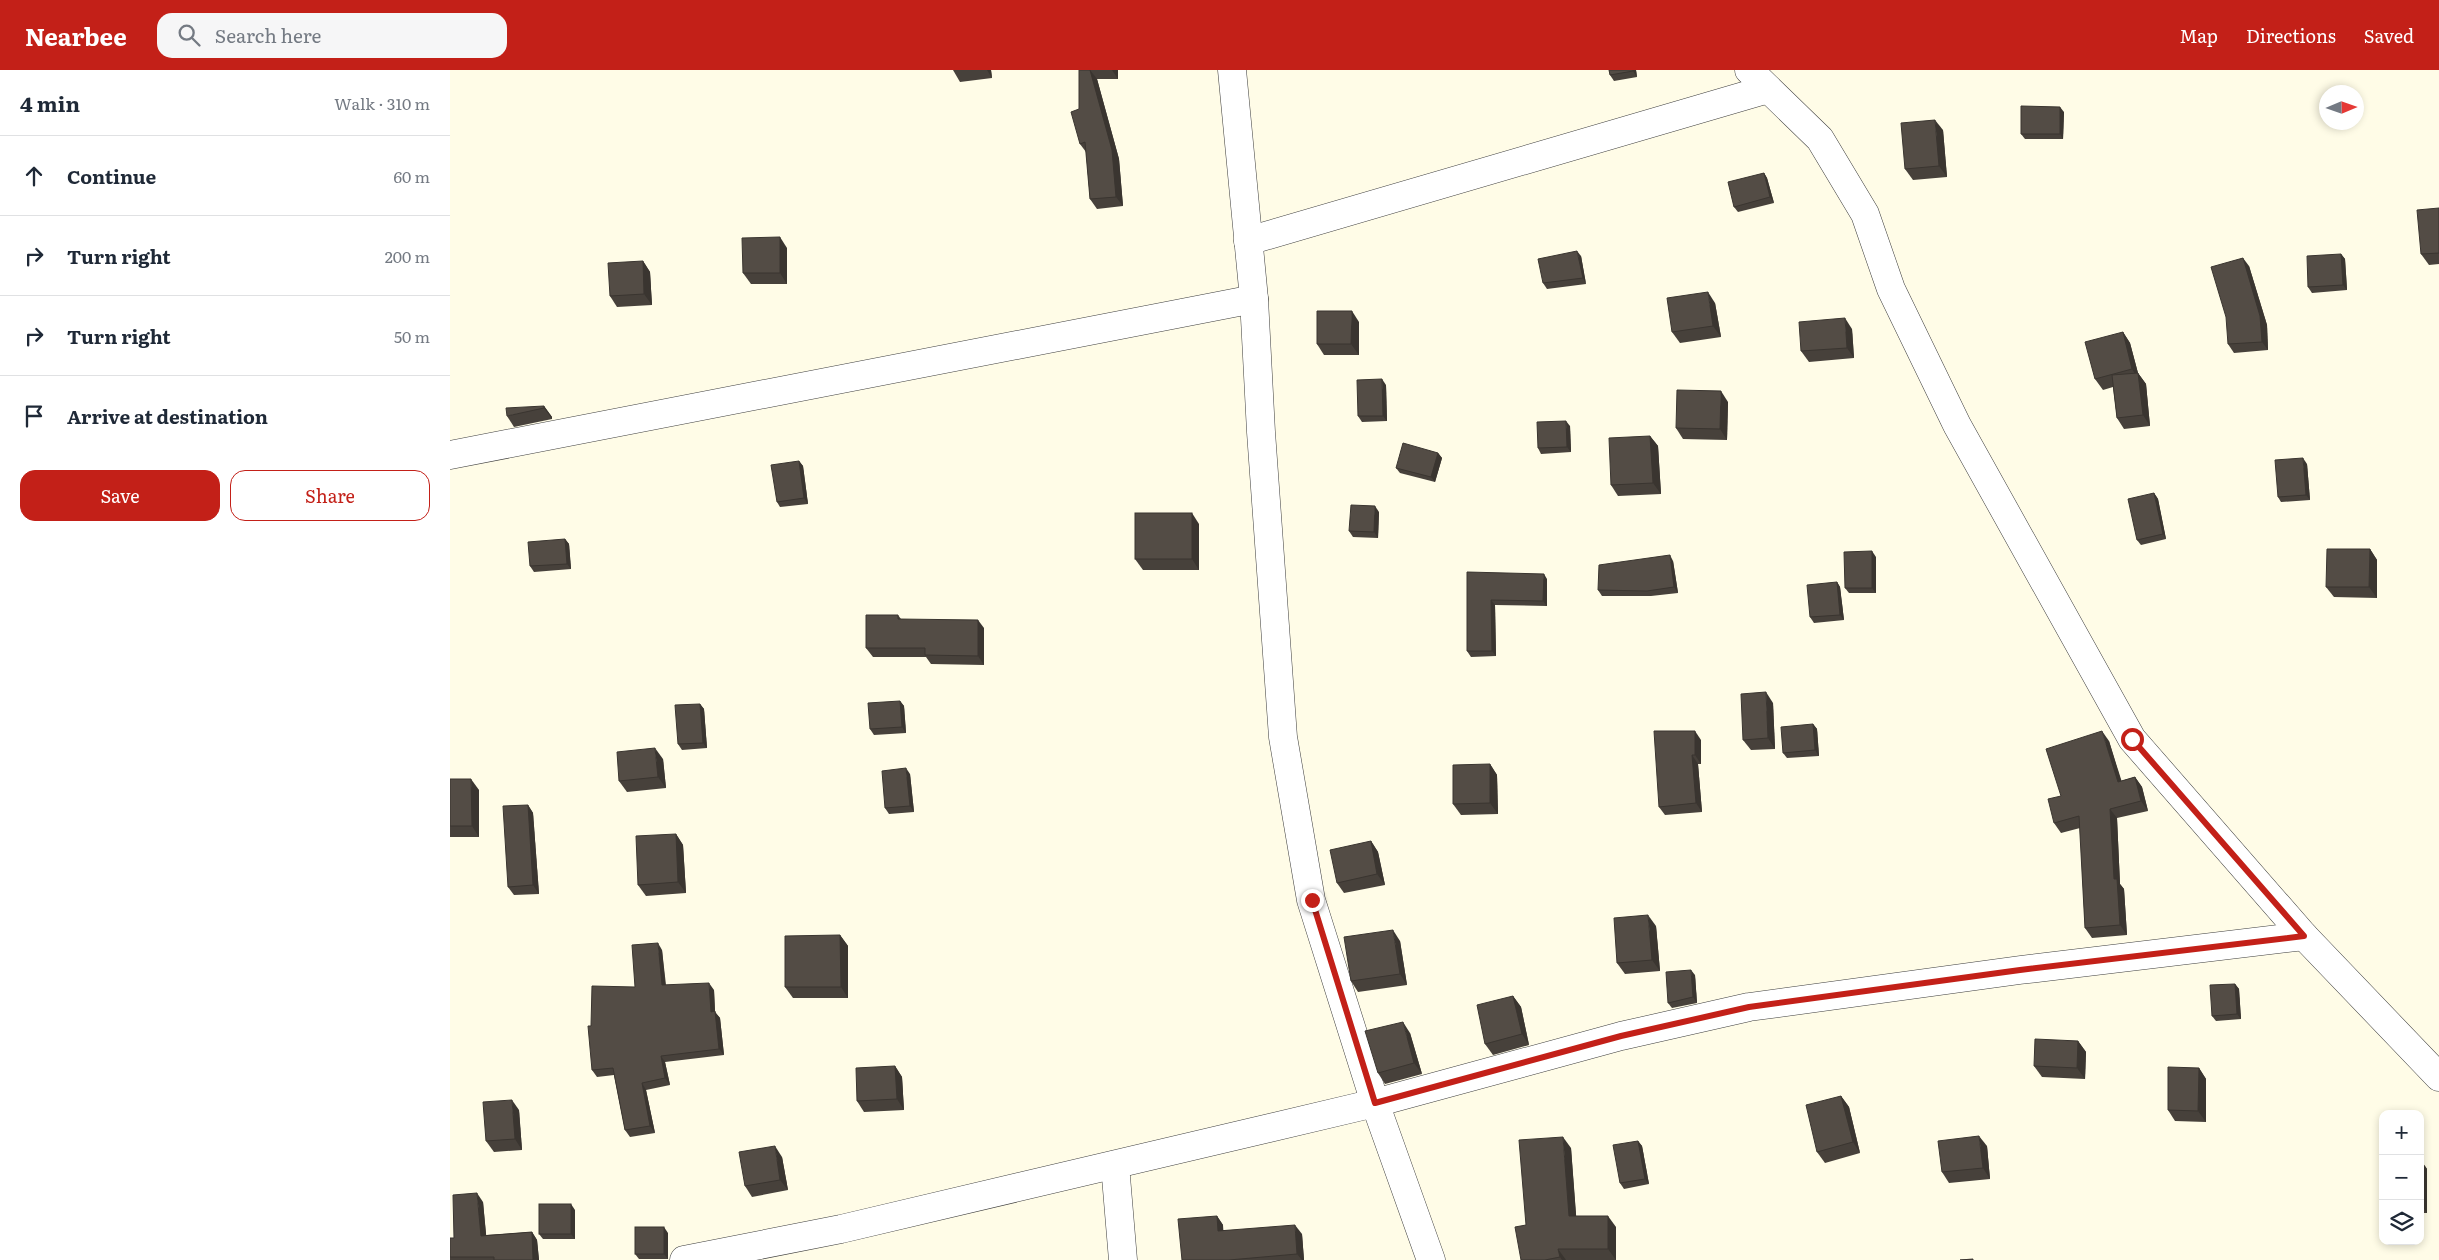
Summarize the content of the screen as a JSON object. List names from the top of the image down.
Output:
{
  "north": "right",
  "page": {
    "header": "Nearbee",
    "search": "Search here",
    "nav": ["Map", "Directions", "Saved"],
    "heading": ["4 min", "Walk · 310 m"],
    "list": [
      ["Continue", "60 m"],
      ["Turn right", "200 m"],
      ["Turn right", "50 m"],
      "Arrive at destination"
    ],
    "buttons": ["Save", "Share"],
    "map_buttons": ["+", "−"]
  }
}
